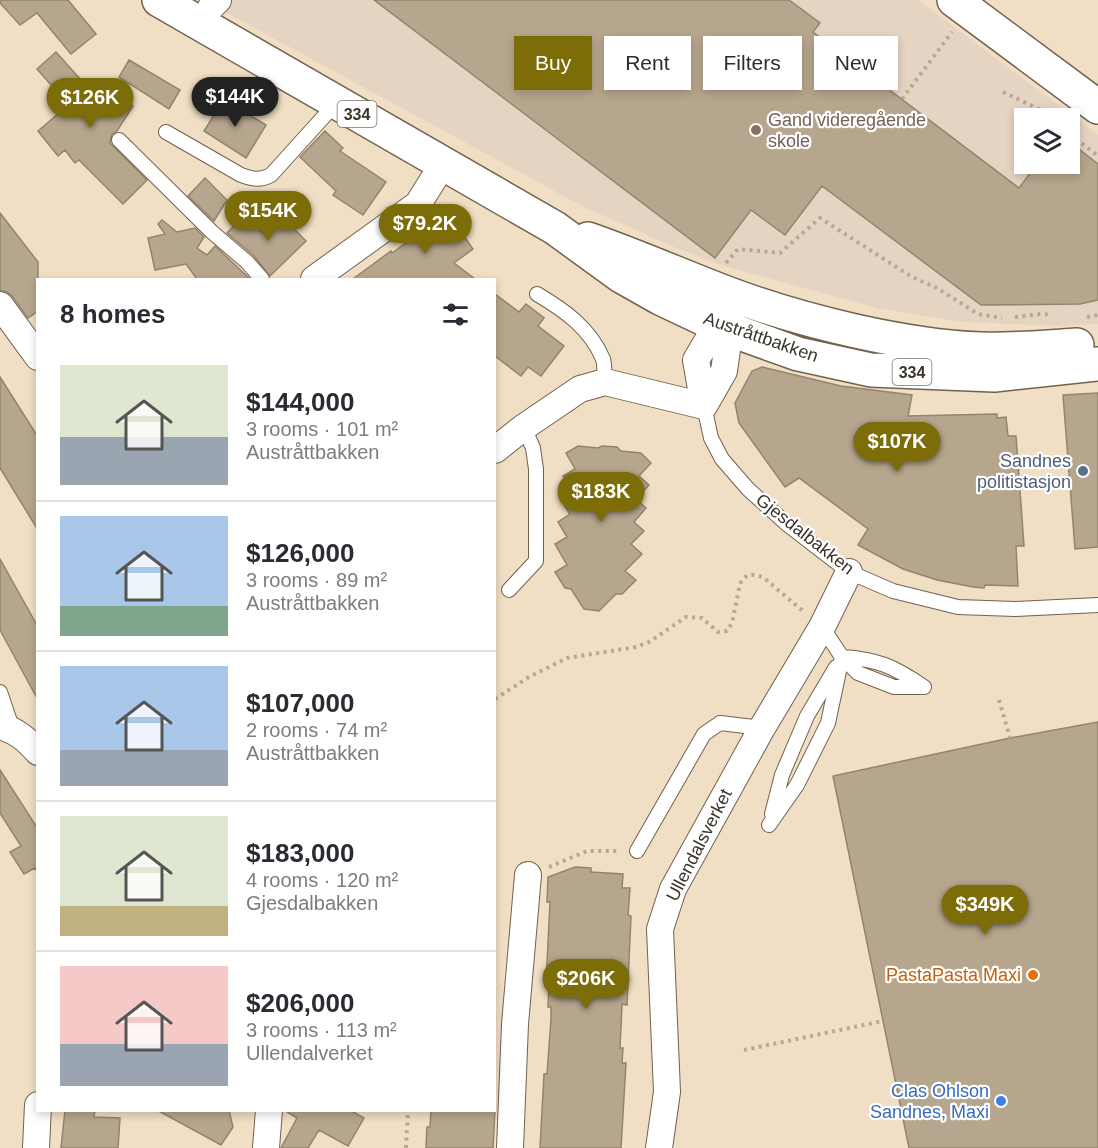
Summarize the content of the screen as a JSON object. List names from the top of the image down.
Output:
{
  "streets": {
    "main road": ["334", "Austråttbakken"],
    "street": ["Gjesdalbakken", "Ullendalsverket"]
  },
  "crossings": [
    ["Austråttbakken", "Gjesdalbakken"],
    ["Gjesdalbakken", "Ullendalsverket"]
  ],
  "places": [
    "Gand videregående skole",
    "Sandnes politistasjon",
    "PastaPasta Maxi",
    "Clas Ohlson Sandnes, Maxi"
  ],
  "page": {
    "chip": [
      "Buy",
      "Rent",
      "Filters",
      "New"
    ],
    "price": [
      "$144K",
      "$126K",
      "$154K",
      "$79.2K",
      "$107K",
      "$183K",
      "$349K",
      "$206K"
    ],
    "heading": "8 homes",
    "list": [
      {
        "name": "$144,000",
        "note": "3 rooms · 101 m² · Austråttbakken"
      },
      {
        "name": "$126,000",
        "note": "3 rooms · 89 m² · Austråttbakken"
      },
      {
        "name": "$107,000",
        "note": "2 rooms · 74 m² · Austråttbakken"
      },
      {
        "name": "$183,000",
        "note": "4 rooms · 120 m² · Gjesdalbakken"
      },
      {
        "name": "$206,000",
        "note": "3 rooms · 113 m² · Ullendalverket"
      }
    ]
  }
}
